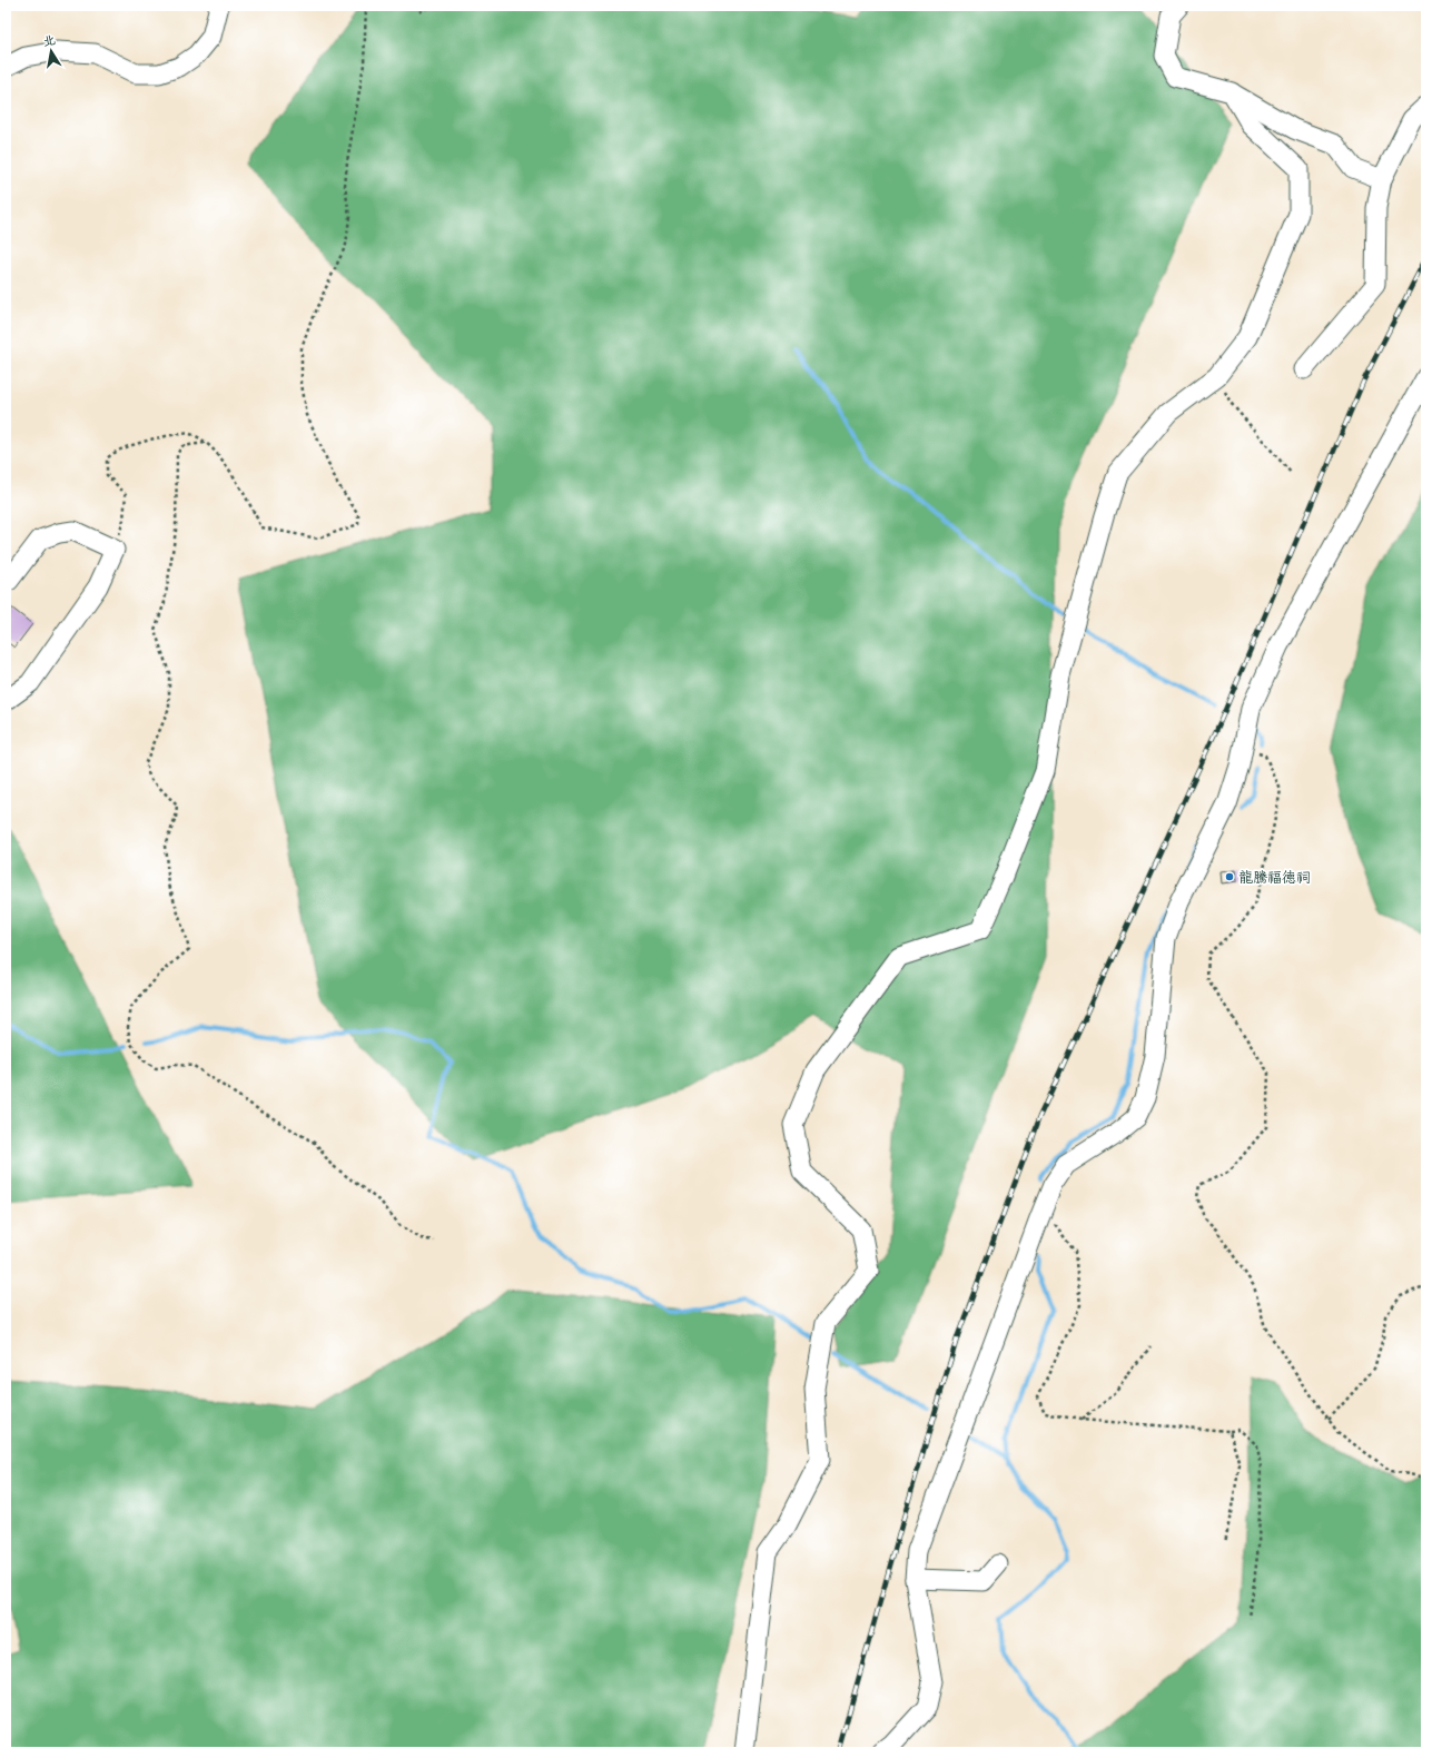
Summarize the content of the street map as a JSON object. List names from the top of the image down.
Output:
{
  "places": ["龍騰福德祠"],
  "north": "top"
}
